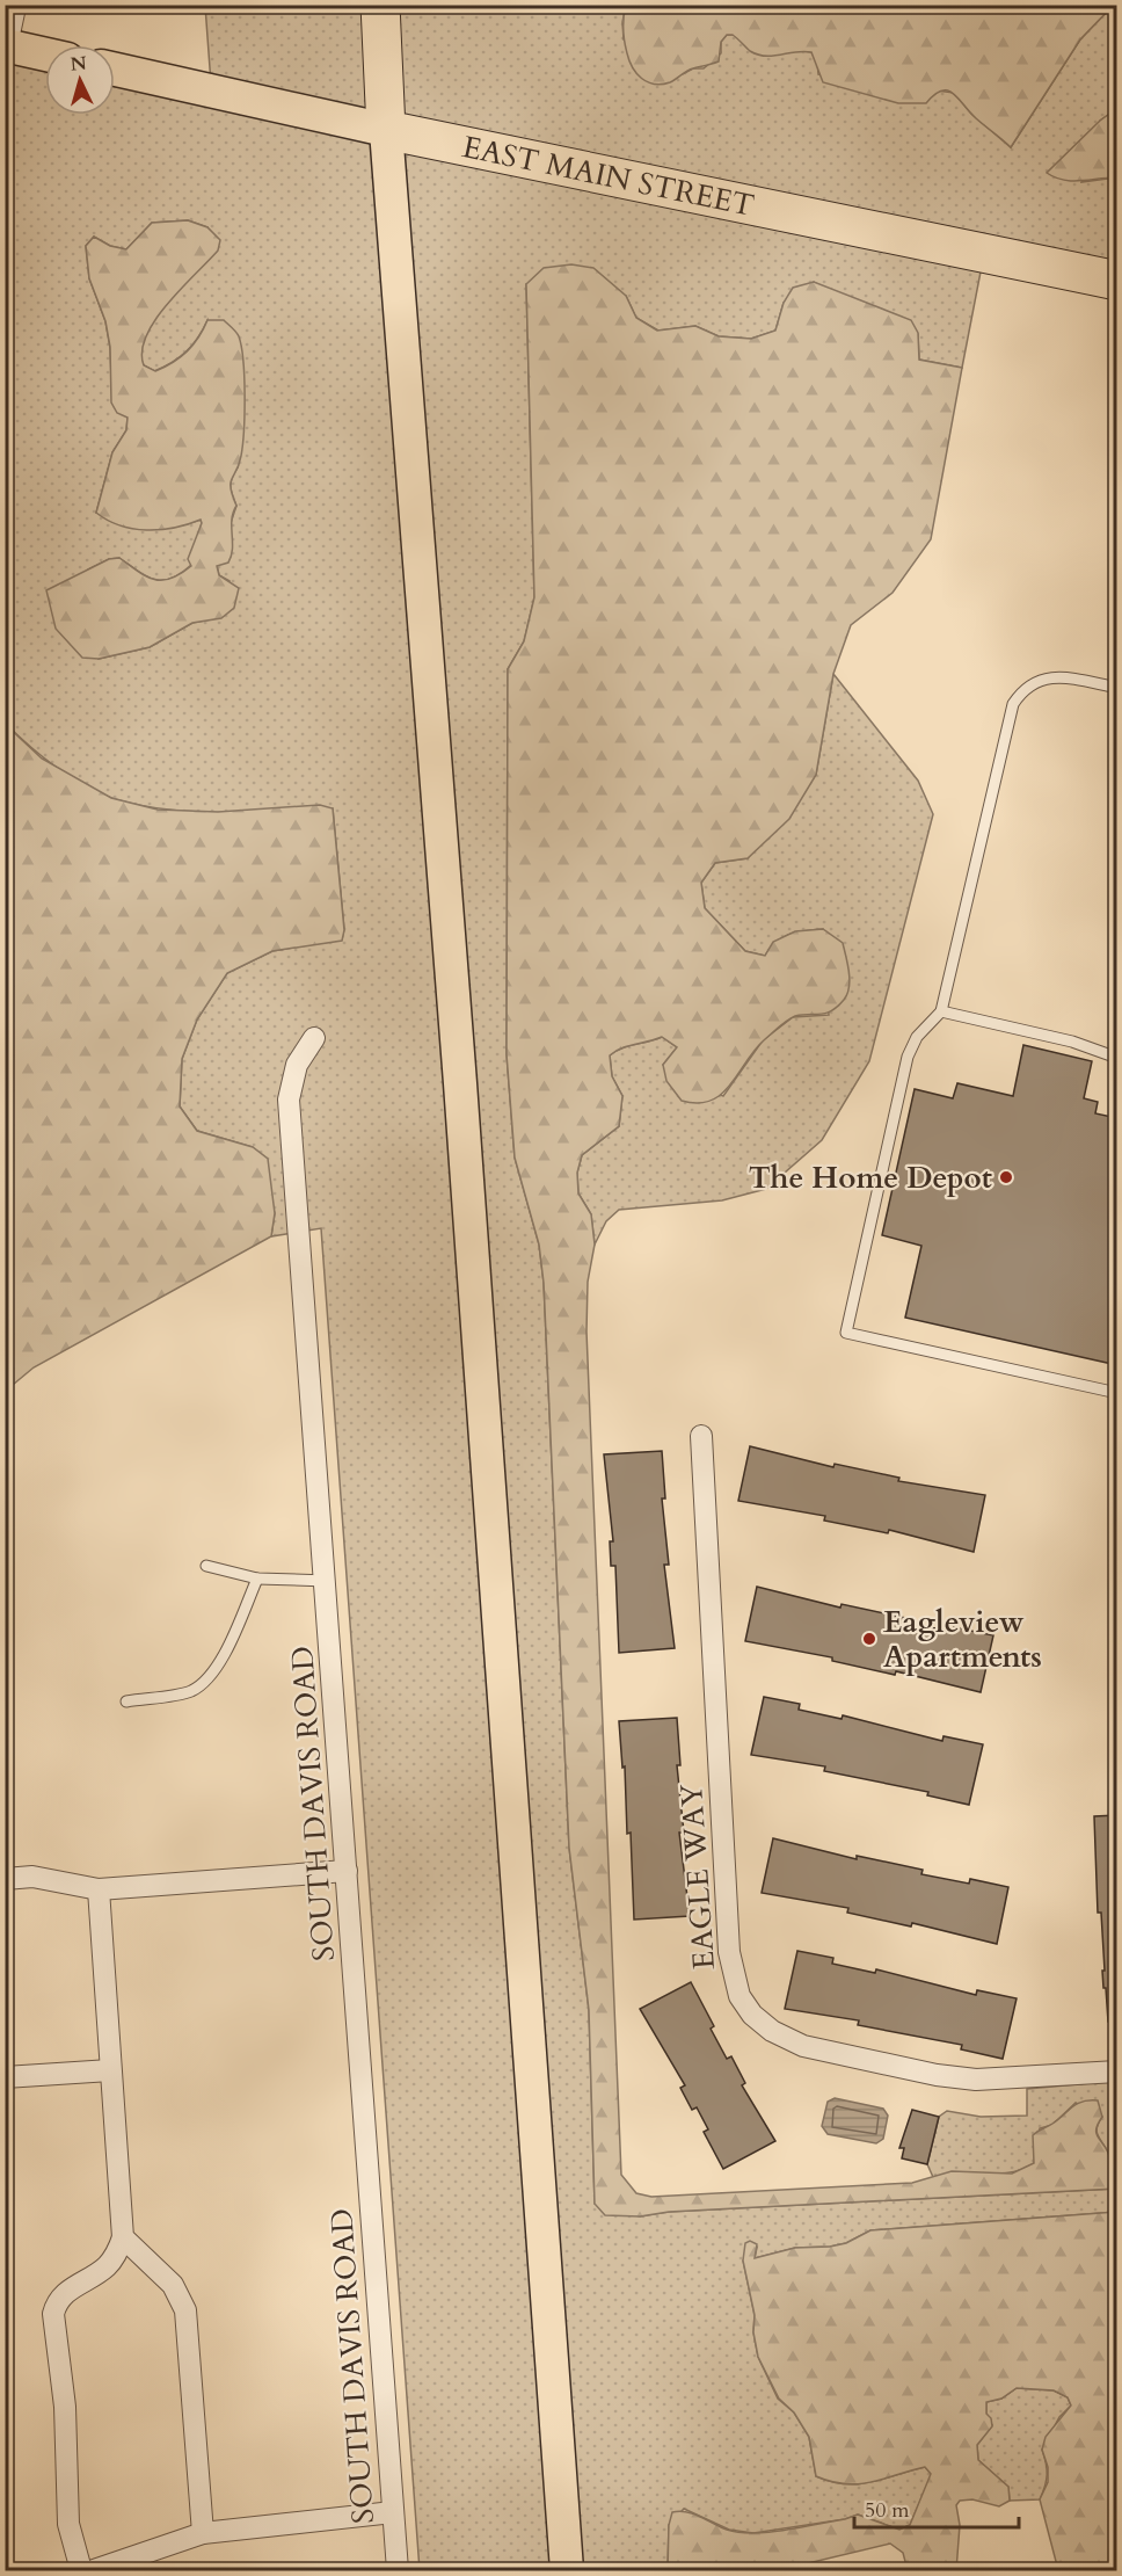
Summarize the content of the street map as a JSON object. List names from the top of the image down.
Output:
{
  "streets": {
    "highway": ["EAST MAIN STREET"],
    "street": ["SOUTH DAVIS ROAD", "EAGLE WAY"]
  },
  "places": ["The Home Depot", "Eagleview Apartments"],
  "scale_bar": "50 m",
  "north": "top"
}
